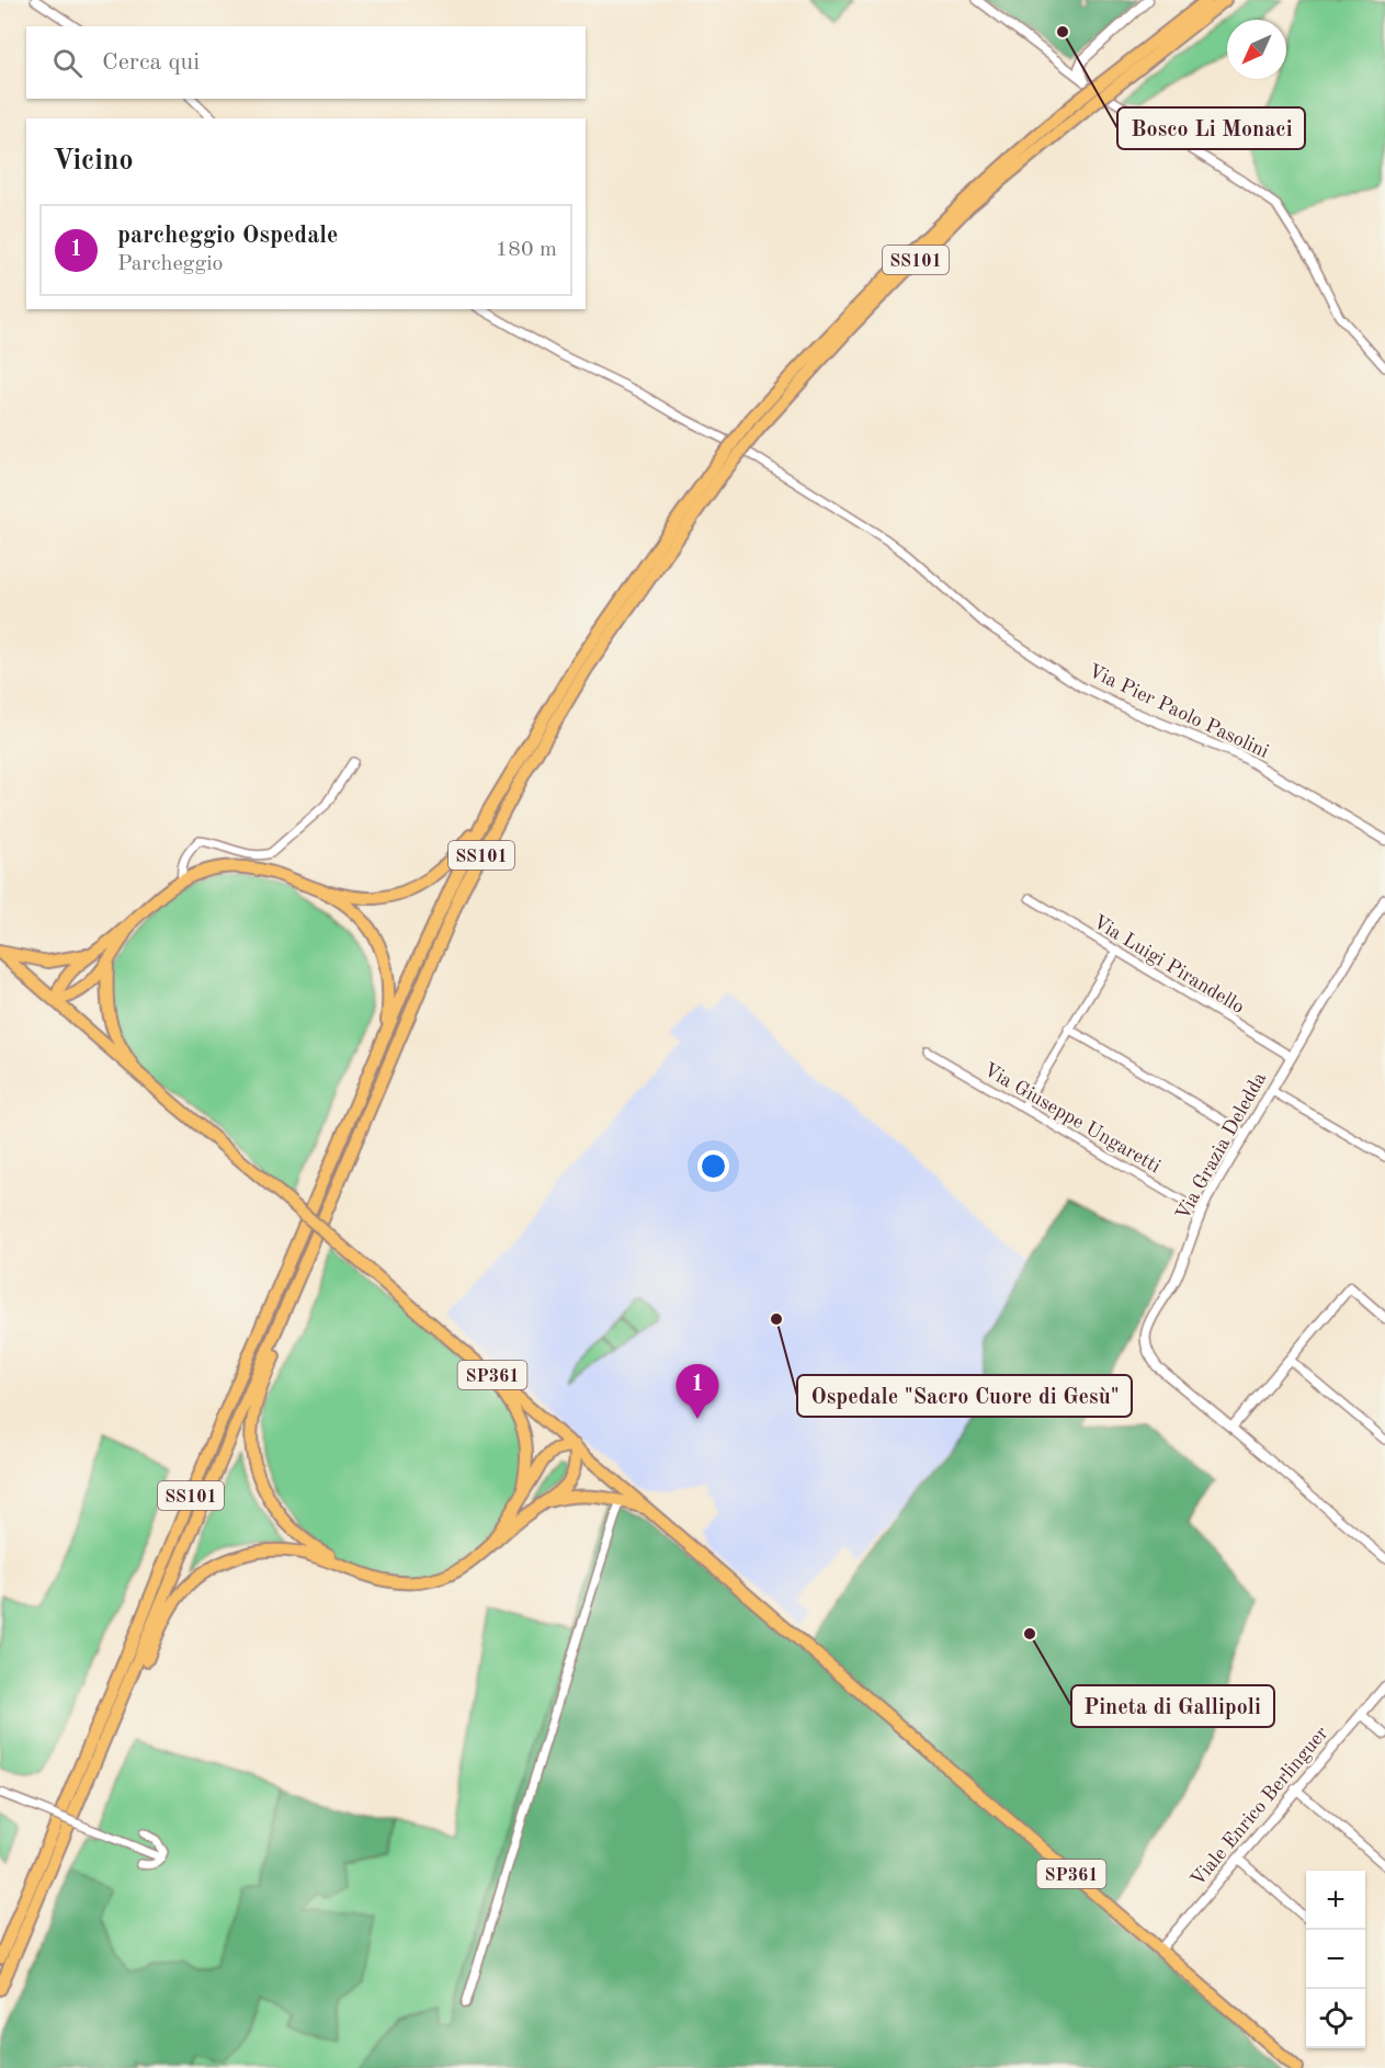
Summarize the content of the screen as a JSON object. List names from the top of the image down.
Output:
{
  "streets": {
    "main road": ["SS101", "SP361"],
    "street": [
      "Via Pier Paolo Pasolini",
      "Via Luigi Pirandello",
      "Via Giuseppe Ungaretti",
      "Via Grazia Deledda",
      "Viale Enrico Berlinguer"
    ]
  },
  "crossings": [
    ["Via Luigi Pirandello", "Via Grazia Deledda"],
    ["Via Giuseppe Ungaretti", "Via Grazia Deledda"],
    ["SP361", "Viale Enrico Berlinguer"]
  ],
  "places": ["Bosco Li Monaci", "Ospedale \"Sacro Cuore di Gesù\"", "Pineta di Gallipoli"],
  "north": "bottom left",
  "page": {
    "search": "Cerca qui",
    "heading": "Vicino",
    "list": [
      {
        "mark": "1",
        "name": "parcheggio Ospedale",
        "note": "Parcheggio",
        "value": "180 m"
      }
    ],
    "pins": "1",
    "map_buttons": ["+", "−"]
  }
}
